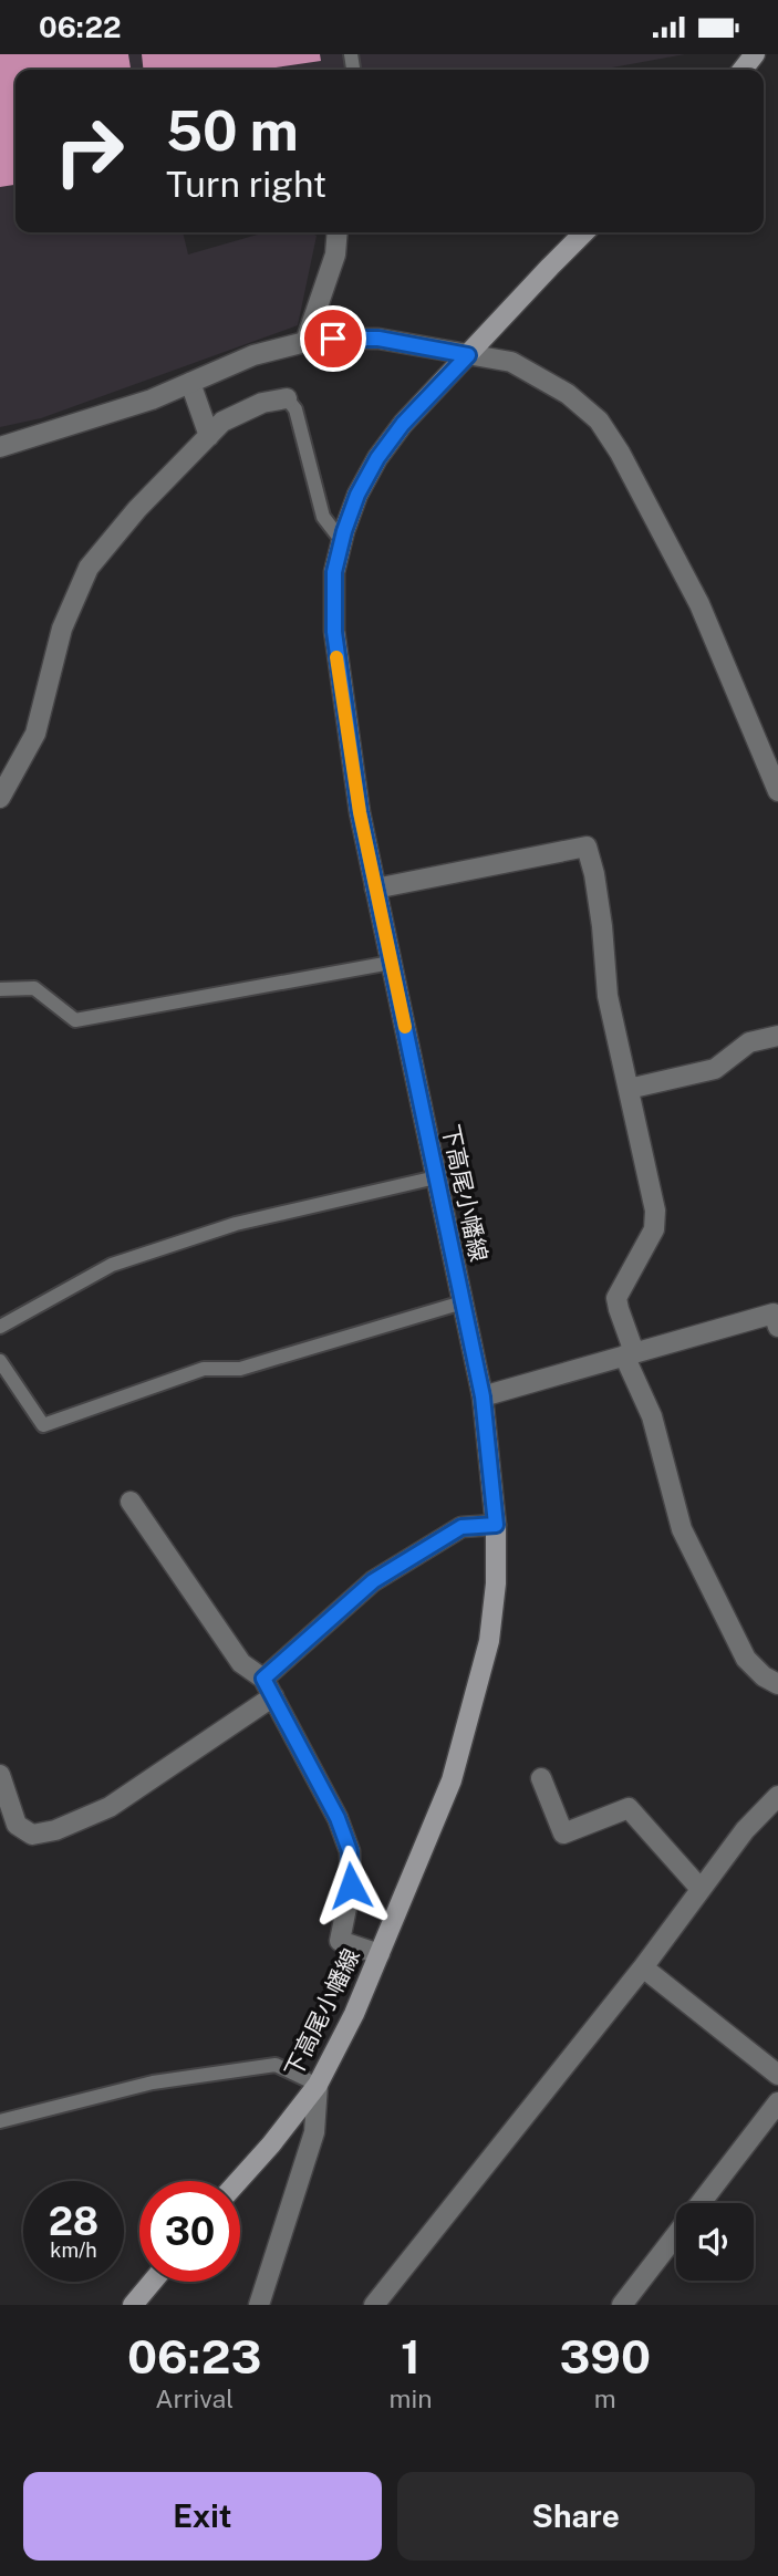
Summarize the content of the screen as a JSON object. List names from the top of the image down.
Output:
{
  "streets": {
    "main road": ["下高尾小幡線"]
  },
  "page": {
    "status": "06:22",
    "turn": ["50 m", "Turn right"],
    "speed": "28 km/h",
    "limit": "30",
    "eta": [
      "06:23",
      "Arrival",
      "1",
      "min",
      "390",
      "m"
    ],
    "buttons": ["Exit", "Share"]
  }
}
